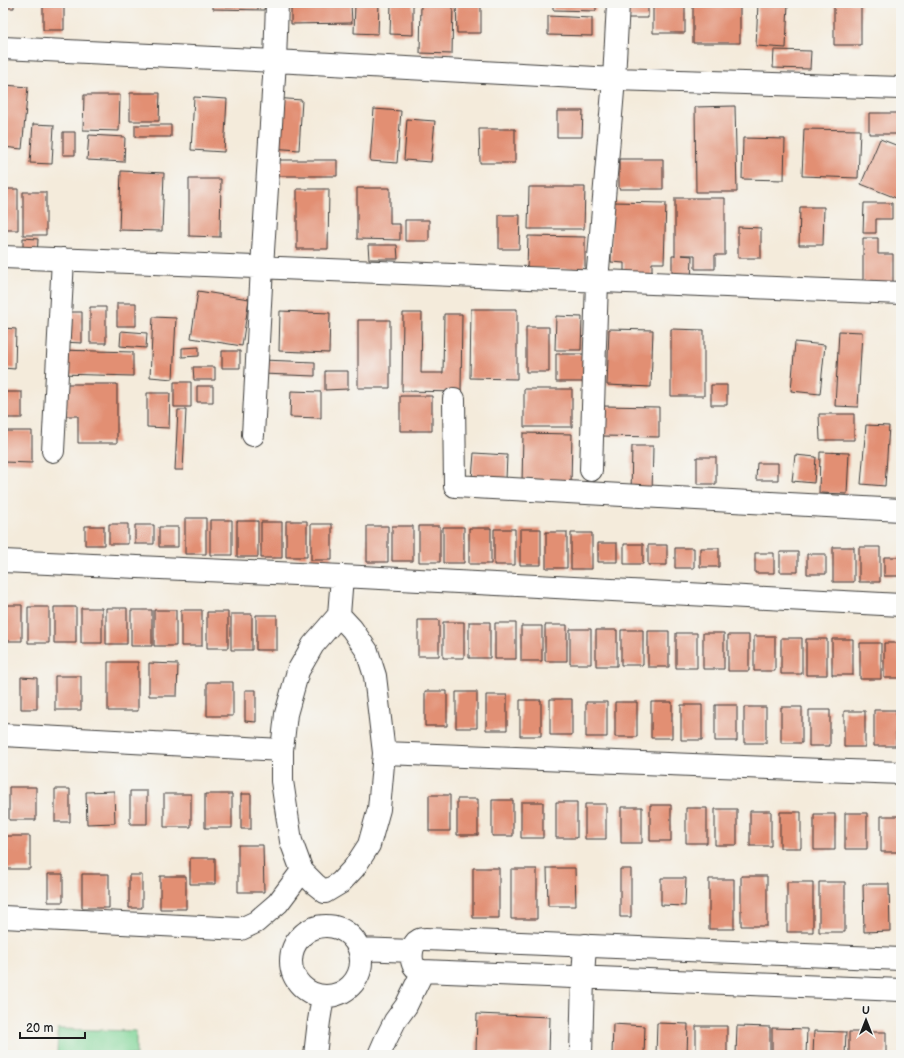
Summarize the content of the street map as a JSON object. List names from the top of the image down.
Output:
{
  "scale_bar": "20 m",
  "north": "top"
}
